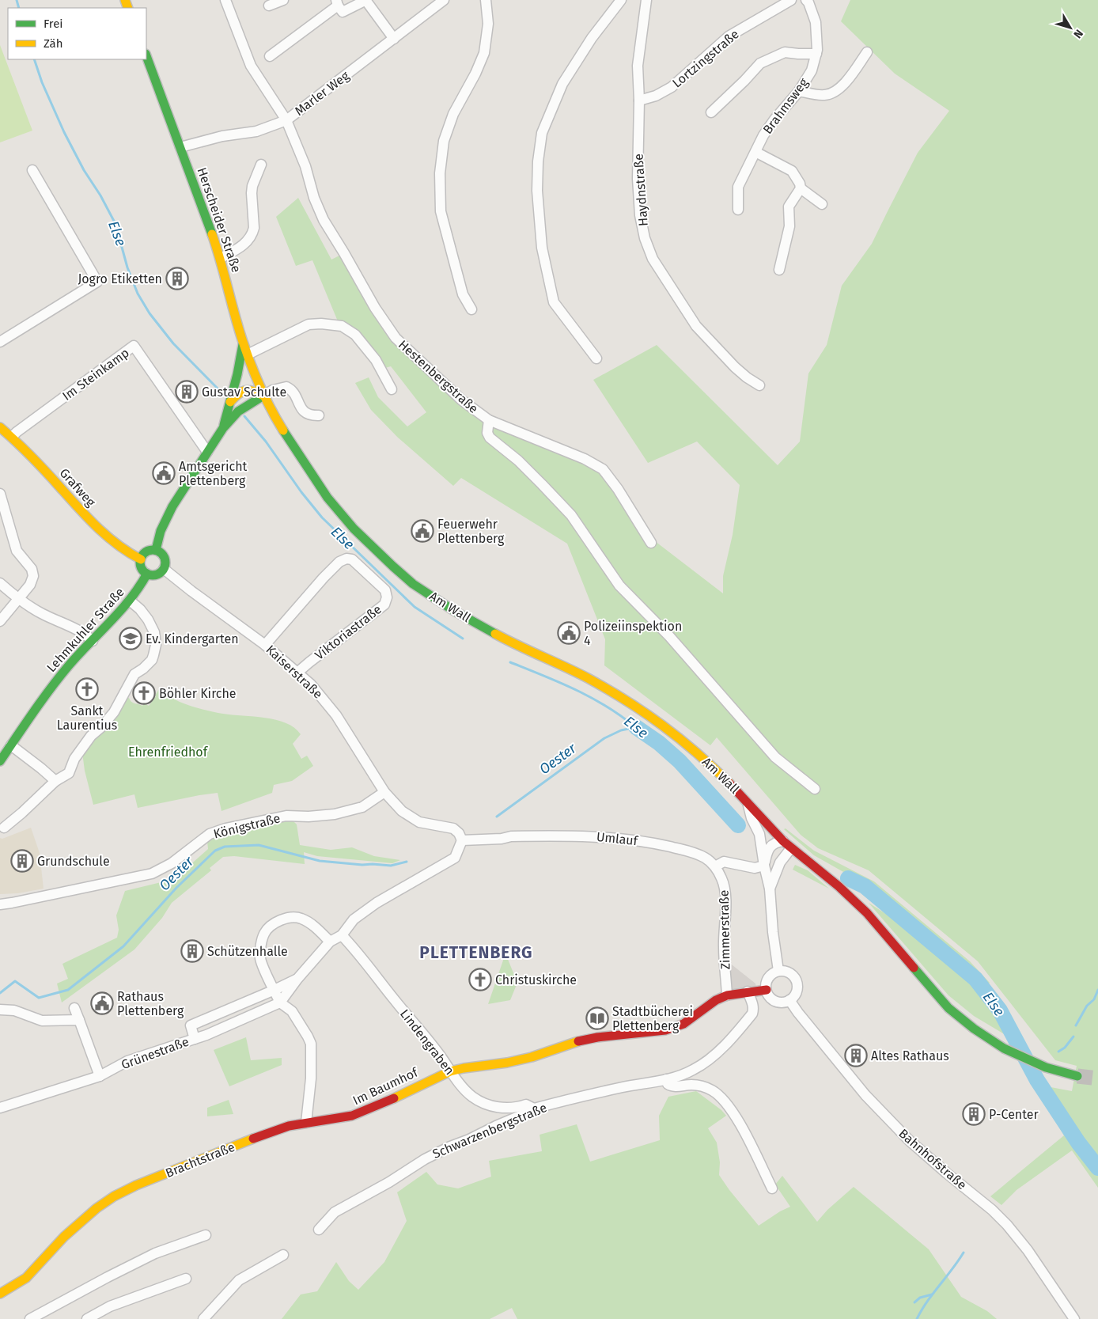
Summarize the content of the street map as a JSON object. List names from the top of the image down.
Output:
{
  "streets": {
    "main road": [
      "Herscheider Straße",
      "Grafweg",
      "Am Wall",
      "Lehmkuhler Straße",
      "Im Baumhof",
      "Brachtstraße"
    ],
    "street": [
      "Lortzingstraße",
      "Marler Weg",
      "Brahmsweg",
      "Haydnstraße",
      "Im Steinkamp",
      "Hestenbergstraße",
      "Viktoriastraße",
      "Kaiserstraße",
      "Königstraße",
      "Umlauf",
      "Zimmerstraße",
      "Lindengraben",
      "Grünestraße",
      "Schwarzenbergstraße",
      "Bahnhofstraße"
    ]
  },
  "crossings": [
    ["Lortzingstraße", "Haydnstraße"],
    ["Marler Weg", "Herscheider Straße"],
    ["Marler Weg", "Hestenbergstraße"],
    ["Herscheider Straße", "Am Wall"],
    ["Im Steinkamp", "Grafweg"],
    ["Grafweg", "Lehmkuhler Straße"],
    ["Grafweg", "Kaiserstraße"],
    ["Am Wall", "Im Baumhof"],
    ["Am Wall", "Bahnhofstraße"],
    ["Lehmkuhler Straße", "Kaiserstraße"],
    ["Viktoriastraße", "Kaiserstraße"],
    ["Kaiserstraße", "Königstraße"],
    ["Kaiserstraße", "Umlauf"],
    ["Umlauf", "Zimmerstraße"],
    ["Zimmerstraße", "Im Baumhof"],
    ["Lindengraben", "Im Baumhof"],
    ["Lindengraben", "Schwarzenbergstraße"],
    ["Im Baumhof", "Schwarzenbergstraße"],
    ["Im Baumhof", "Bahnhofstraße"],
    ["Im Baumhof", "Brachtstraße"]
  ],
  "districts": ["PLETTENBERG"],
  "water": ["Else", "Oester"],
  "parks": ["Ehrenfriedhof"],
  "places": {
    "building": [
      "Jogro Etiketten",
      "Gustav Schulte",
      "Grundschule",
      "Schützenhalle",
      "Altes Rathaus",
      "P-Center"
    ],
    "public building": [
      "Amtsgericht Plettenberg",
      "Feuerwehr Plettenberg",
      "Polizeiinspektion 4",
      "Rathaus Plettenberg"
    ],
    "school or university": ["Ev. Kindergarten"],
    "church": ["Sankt Laurentius", "Böhler Kirche", "Christuskirche"],
    "library": ["Stadtbücherei Plettenberg"]
  },
  "legend": ["Frei", "Zäh"],
  "north": "bottom right"
}
